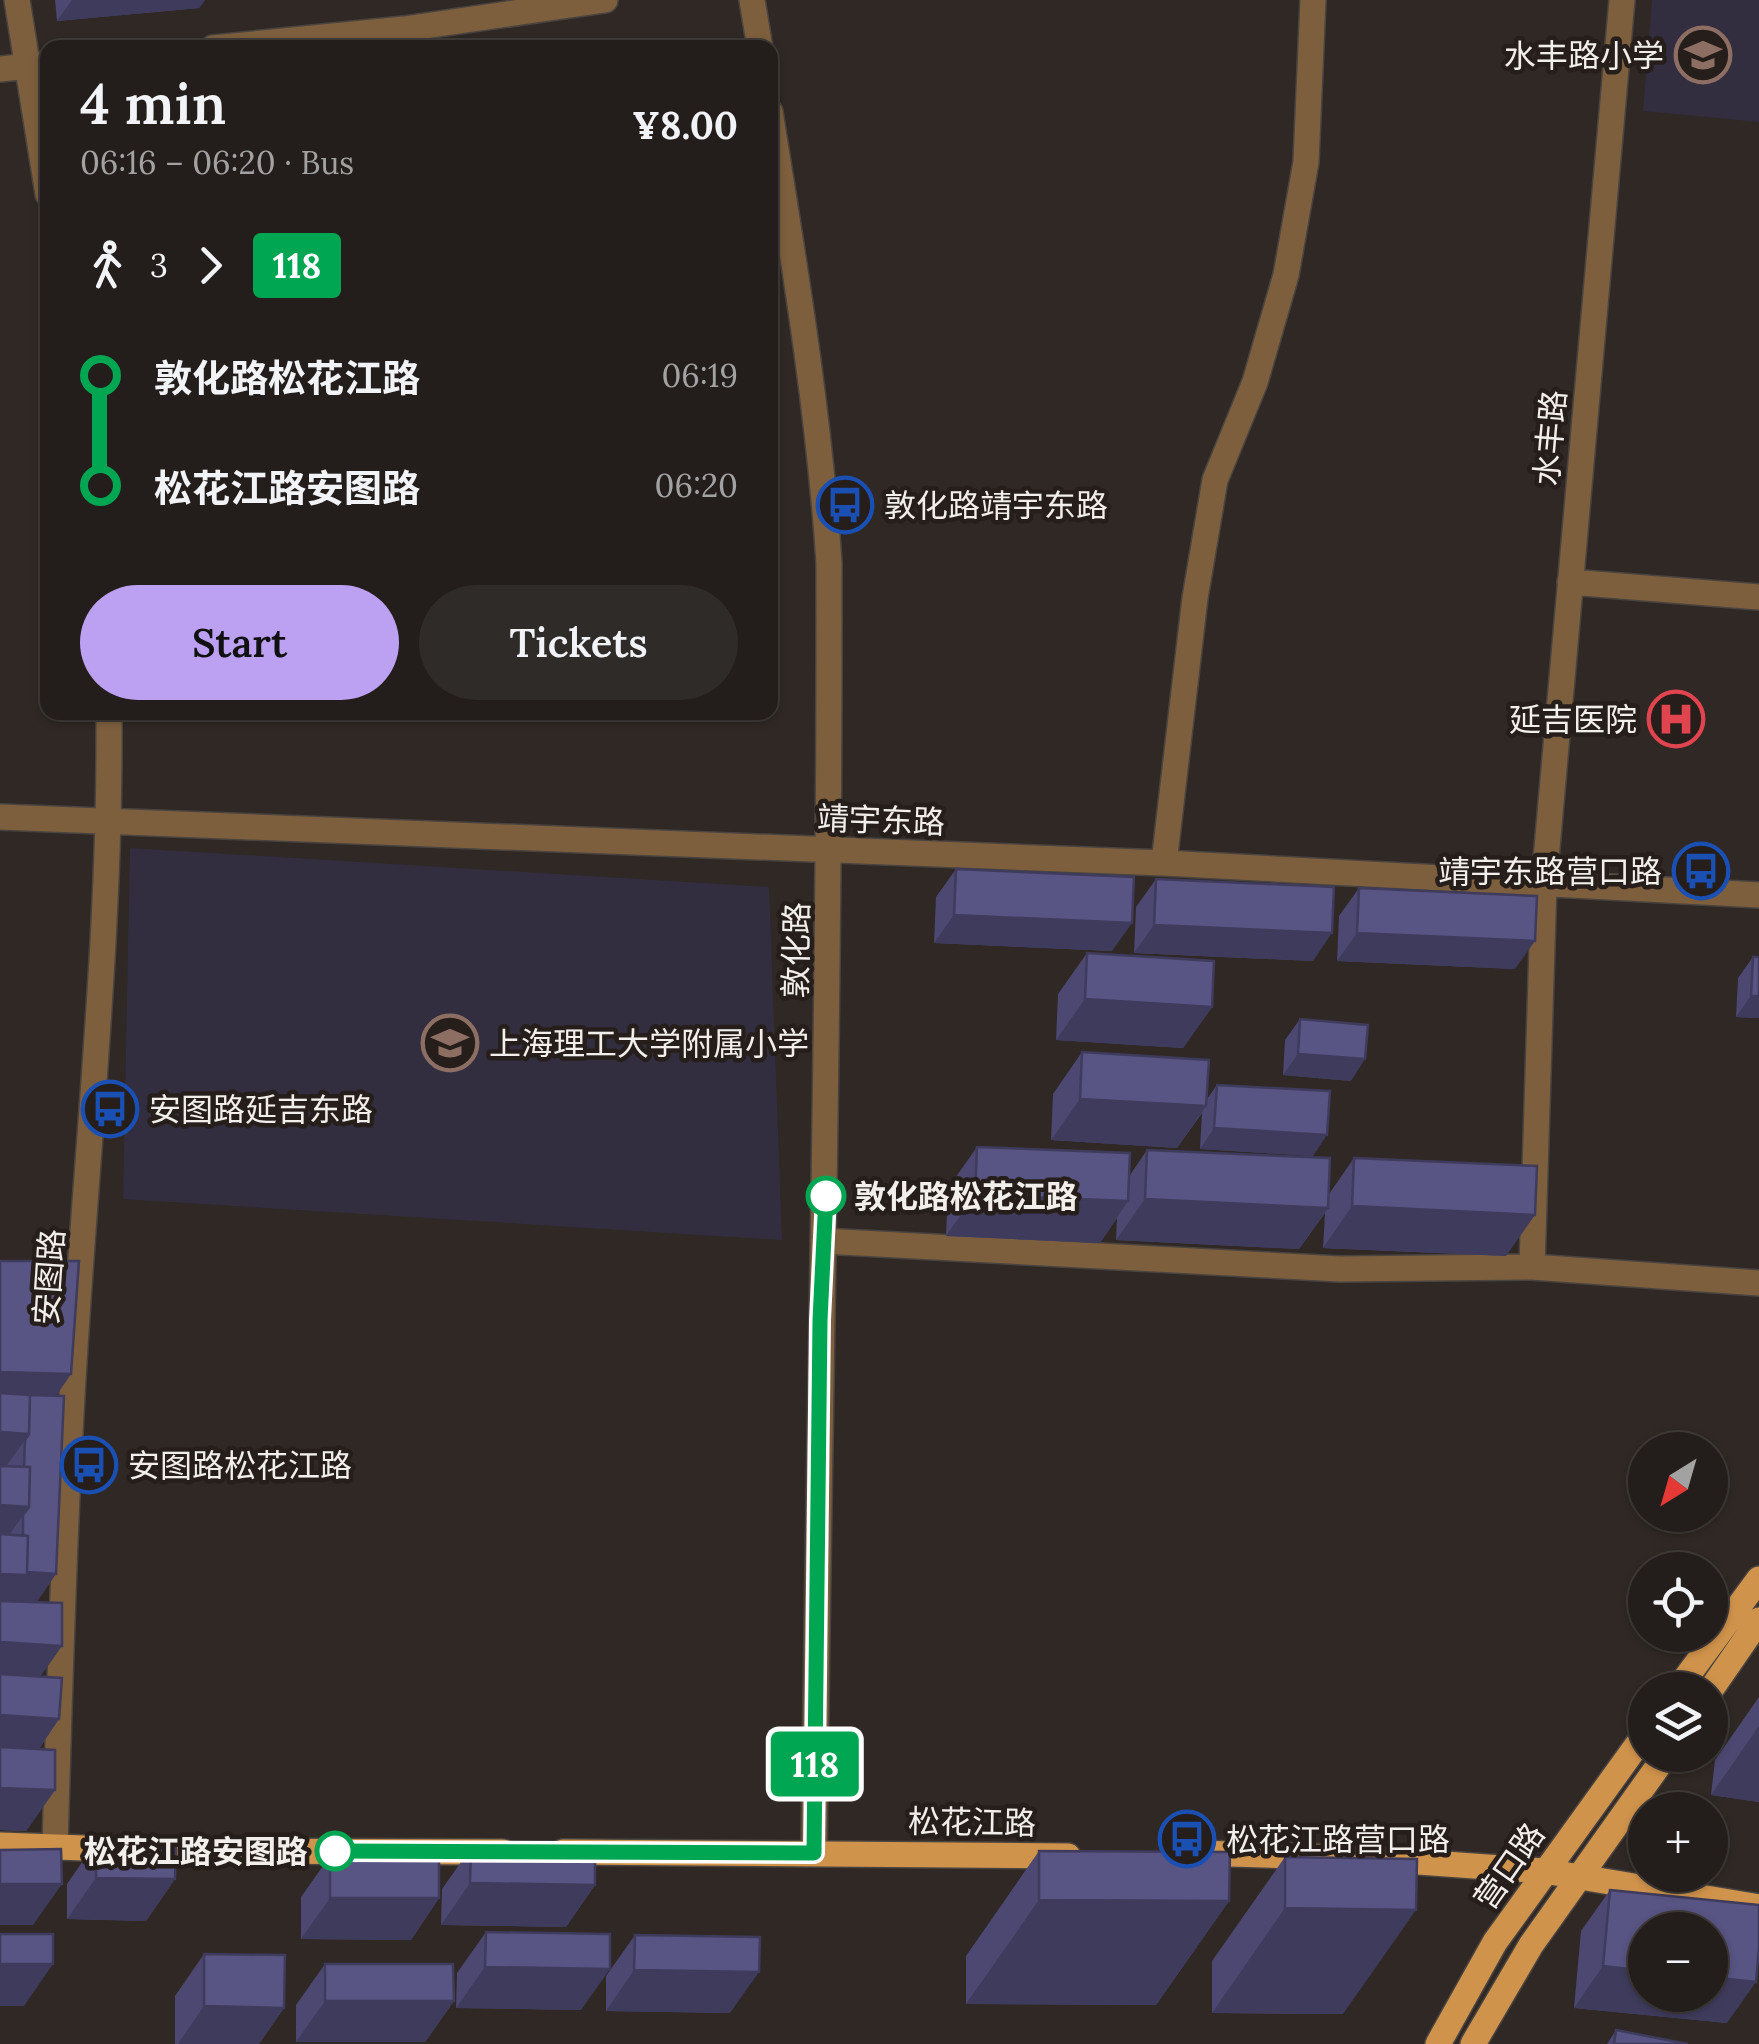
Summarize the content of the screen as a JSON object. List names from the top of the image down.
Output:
{
  "streets": {
    "main road": ["松花江路", "营口路"],
    "street": [
      "水丰路",
      "靖宇东路",
      "敦化路",
      "安图路"
    ]
  },
  "crossings": [
    ["水丰路", "靖宇东路"],
    ["靖宇东路", "敦化路"],
    ["靖宇东路", "安图路"],
    ["敦化路", "松花江路"],
    ["安图路", "松花江路"]
  ],
  "places": {
    "school or university": ["水丰路小学", "上海理工大学附属小学"],
    "bus stop": [
      "敦化路靖宇东路",
      "靖宇东路营口路",
      "安图路延吉东路",
      "安图路松花江路",
      "松花江路营口路"
    ],
    "hospital": ["延吉医院"],
    "other": ["敦化路松花江路", "松花江路安图路"]
  },
  "lines": ["bus line 118"],
  "north": "bottom left",
  "page": {
    "on_map": "118",
    "heading": ["4 min", "06:16 – 06:20 · Bus", "¥8.00"],
    "legs": ["3", "118"],
    "list": [
      {
        "name": "敦化路松花江路",
        "value": "06:19"
      },
      {
        "name": "松花江路安图路",
        "value": "06:20"
      }
    ],
    "buttons": ["Start", "Tickets"],
    "map_buttons": ["+", "−"]
  }
}
